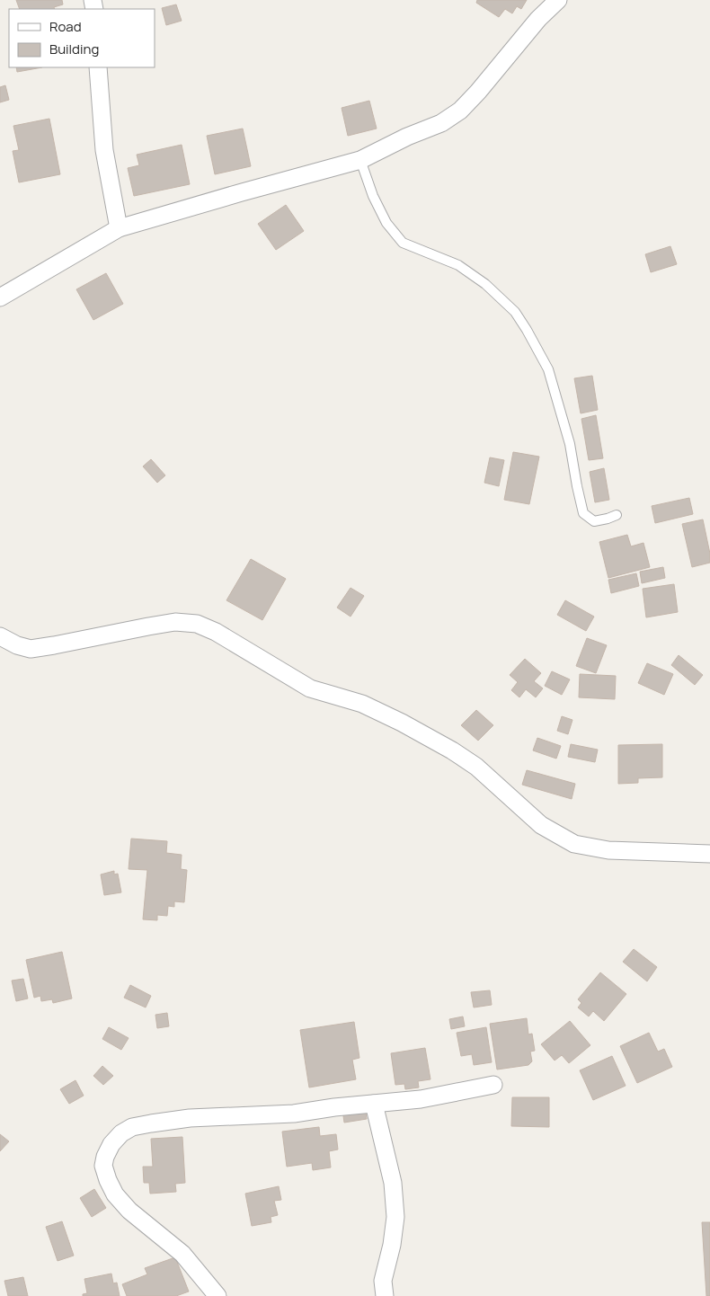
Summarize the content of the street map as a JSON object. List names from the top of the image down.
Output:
{
  "legend": ["Road", "Building"]
}
